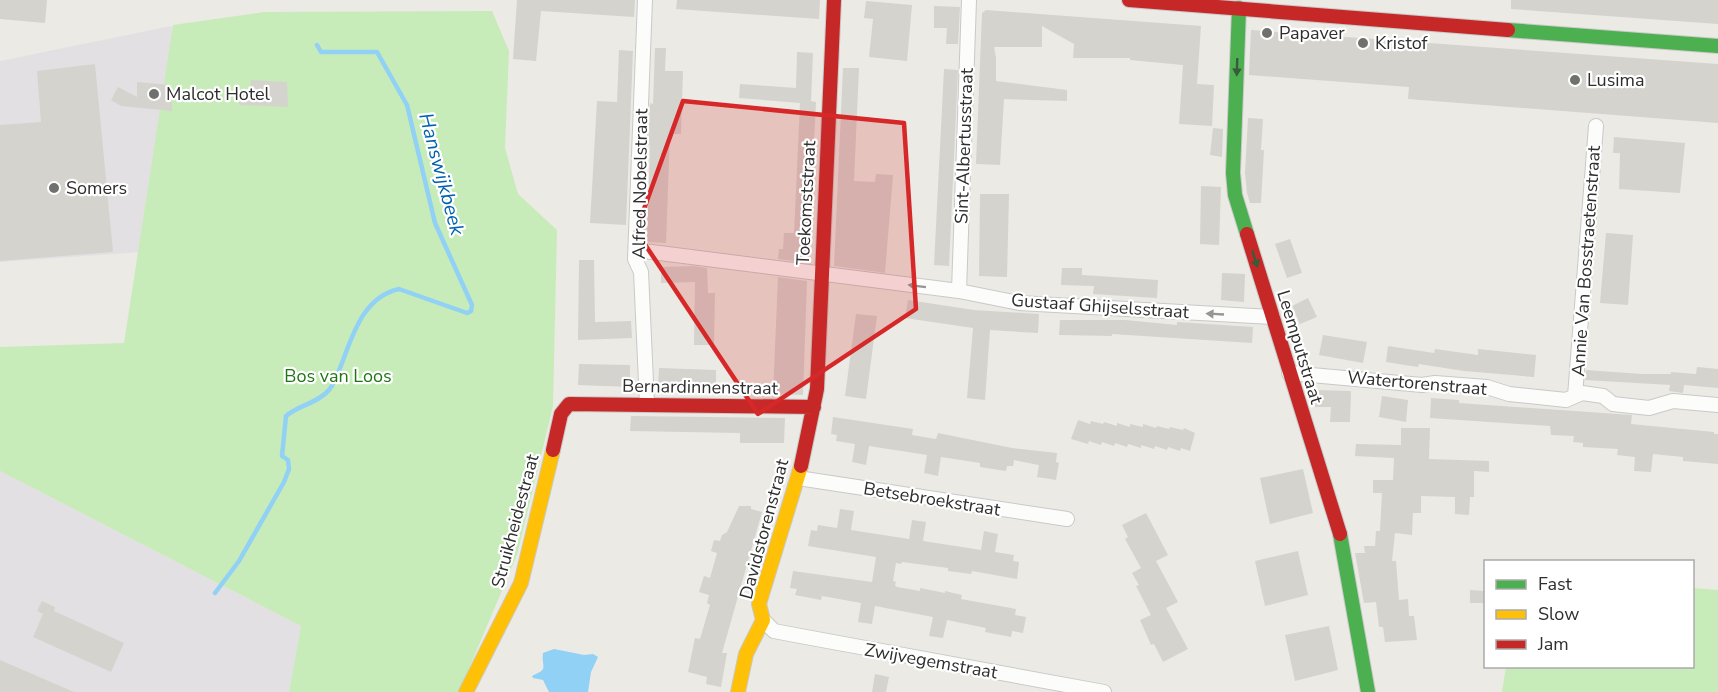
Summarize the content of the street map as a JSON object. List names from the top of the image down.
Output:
{
  "streets": {
    "street": [
      "Sint-Albertusstraat",
      "Alfred Nobelstraat",
      "Toekomststraat",
      "Annie Van Bosstraetenstraat",
      "Gustaaf Ghijselsstraat",
      "Leemputstraat",
      "Watertorenstraat",
      "Bernardinnenstraat",
      "Betsebroekstraat",
      "Struikheidestraat",
      "Davidstorenstraat",
      "Zwijvegemstraat"
    ]
  },
  "crossings": [
    ["Sint-Albertusstraat", "Gustaaf Ghijselsstraat"],
    ["Alfred Nobelstraat", "Gustaaf Ghijselsstraat"],
    ["Alfred Nobelstraat", "Bernardinnenstraat"],
    ["Toekomststraat", "Gustaaf Ghijselsstraat"],
    ["Toekomststraat", "Bernardinnenstraat"],
    ["Toekomststraat", "Davidstorenstraat"],
    ["Annie Van Bosstraetenstraat", "Watertorenstraat"],
    ["Gustaaf Ghijselsstraat", "Leemputstraat"],
    ["Leemputstraat", "Watertorenstraat"],
    ["Bernardinnenstraat", "Struikheidestraat"],
    ["Bernardinnenstraat", "Davidstorenstraat"],
    ["Betsebroekstraat", "Davidstorenstraat"],
    ["Davidstorenstraat", "Zwijvegemstraat"]
  ],
  "one_way": ["Gustaaf Ghijselsstraat", "Leemputstraat"],
  "water": ["Hanswijkbeek"],
  "parks": ["Bos van Loos"],
  "places": [
    "Papaver",
    "Kristof",
    "Lusima",
    "Malcot Hotel",
    "Somers"
  ],
  "legend": ["Fast", "Slow", "Jam"]
}
